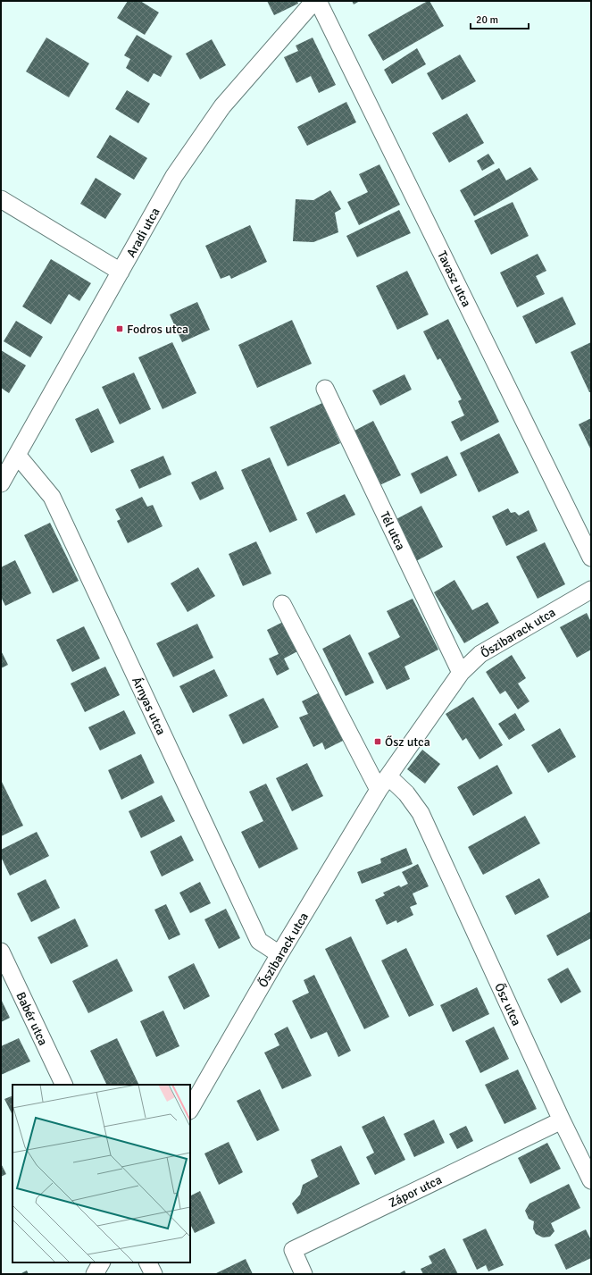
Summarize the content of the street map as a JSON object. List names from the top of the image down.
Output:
{
  "streets": {
    "street": [
      "Aradi utca",
      "Tavasz utca",
      "Tél utca",
      "Őszibarack utca",
      "Árnyas utca",
      "Ősz utca",
      "Babér utca",
      "Zápor utca"
    ]
  },
  "crossings": [
    ["Aradi utca", "Árnyas utca"],
    ["Tél utca", "Őszibarack utca"],
    ["Őszibarack utca", "Árnyas utca"],
    ["Őszibarack utca", "Ősz utca"],
    ["Ősz utca", "Zápor utca"]
  ],
  "places": {
    "transit": ["Fodros utca", "Ősz utca"]
  },
  "scale_bar": "20 m"
}
